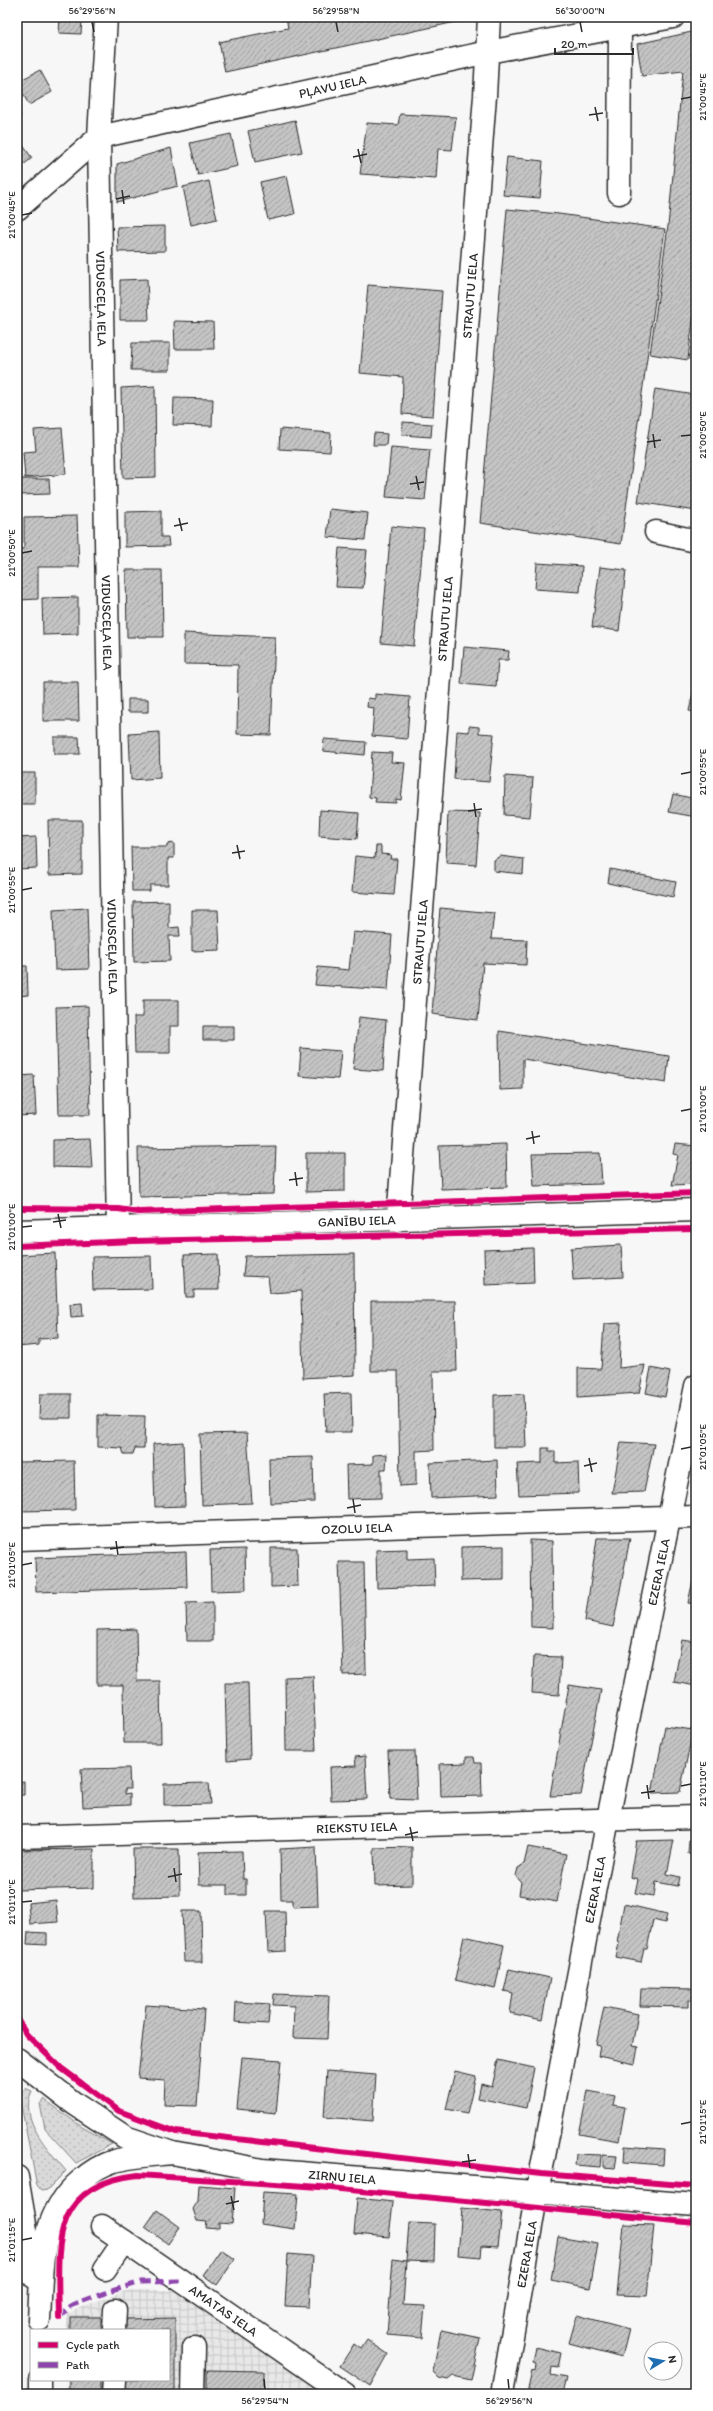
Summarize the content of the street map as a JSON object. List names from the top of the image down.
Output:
{
  "streets": {
    "main road": [
      "PĻAVU IELA",
      "STRAUTU IELA",
      "VIDUSCEĻA IELA",
      "GANĪBU IELA",
      "OZOLU IELA",
      "EZERA IELA",
      "RIEKSTU IELA",
      "ZIRŅU IELA",
      "AMATAS IELA"
    ]
  },
  "crossings": [
    ["PĻAVU IELA", "STRAUTU IELA"],
    ["PĻAVU IELA", "VIDUSCEĻA IELA"],
    ["STRAUTU IELA", "GANĪBU IELA"],
    ["VIDUSCEĻA IELA", "GANĪBU IELA"],
    ["OZOLU IELA", "EZERA IELA"],
    ["EZERA IELA", "RIEKSTU IELA"],
    ["EZERA IELA", "ZIRŅU IELA"]
  ],
  "legend": ["Cycle path", "Path"],
  "scale_bar": "20 m",
  "north": "right",
  "coordinates": [
    "56°29'56\"N",
    "56°29'58\"N",
    "56°30'00\"N",
    "21°00'45\"E",
    "21°00'50\"E",
    "21°00'55\"E",
    "21°01'00\"E",
    "21°01'05\"E",
    "21°01'10\"E",
    "21°01'15\"E",
    "56°29'54\"N"
  ]
}
